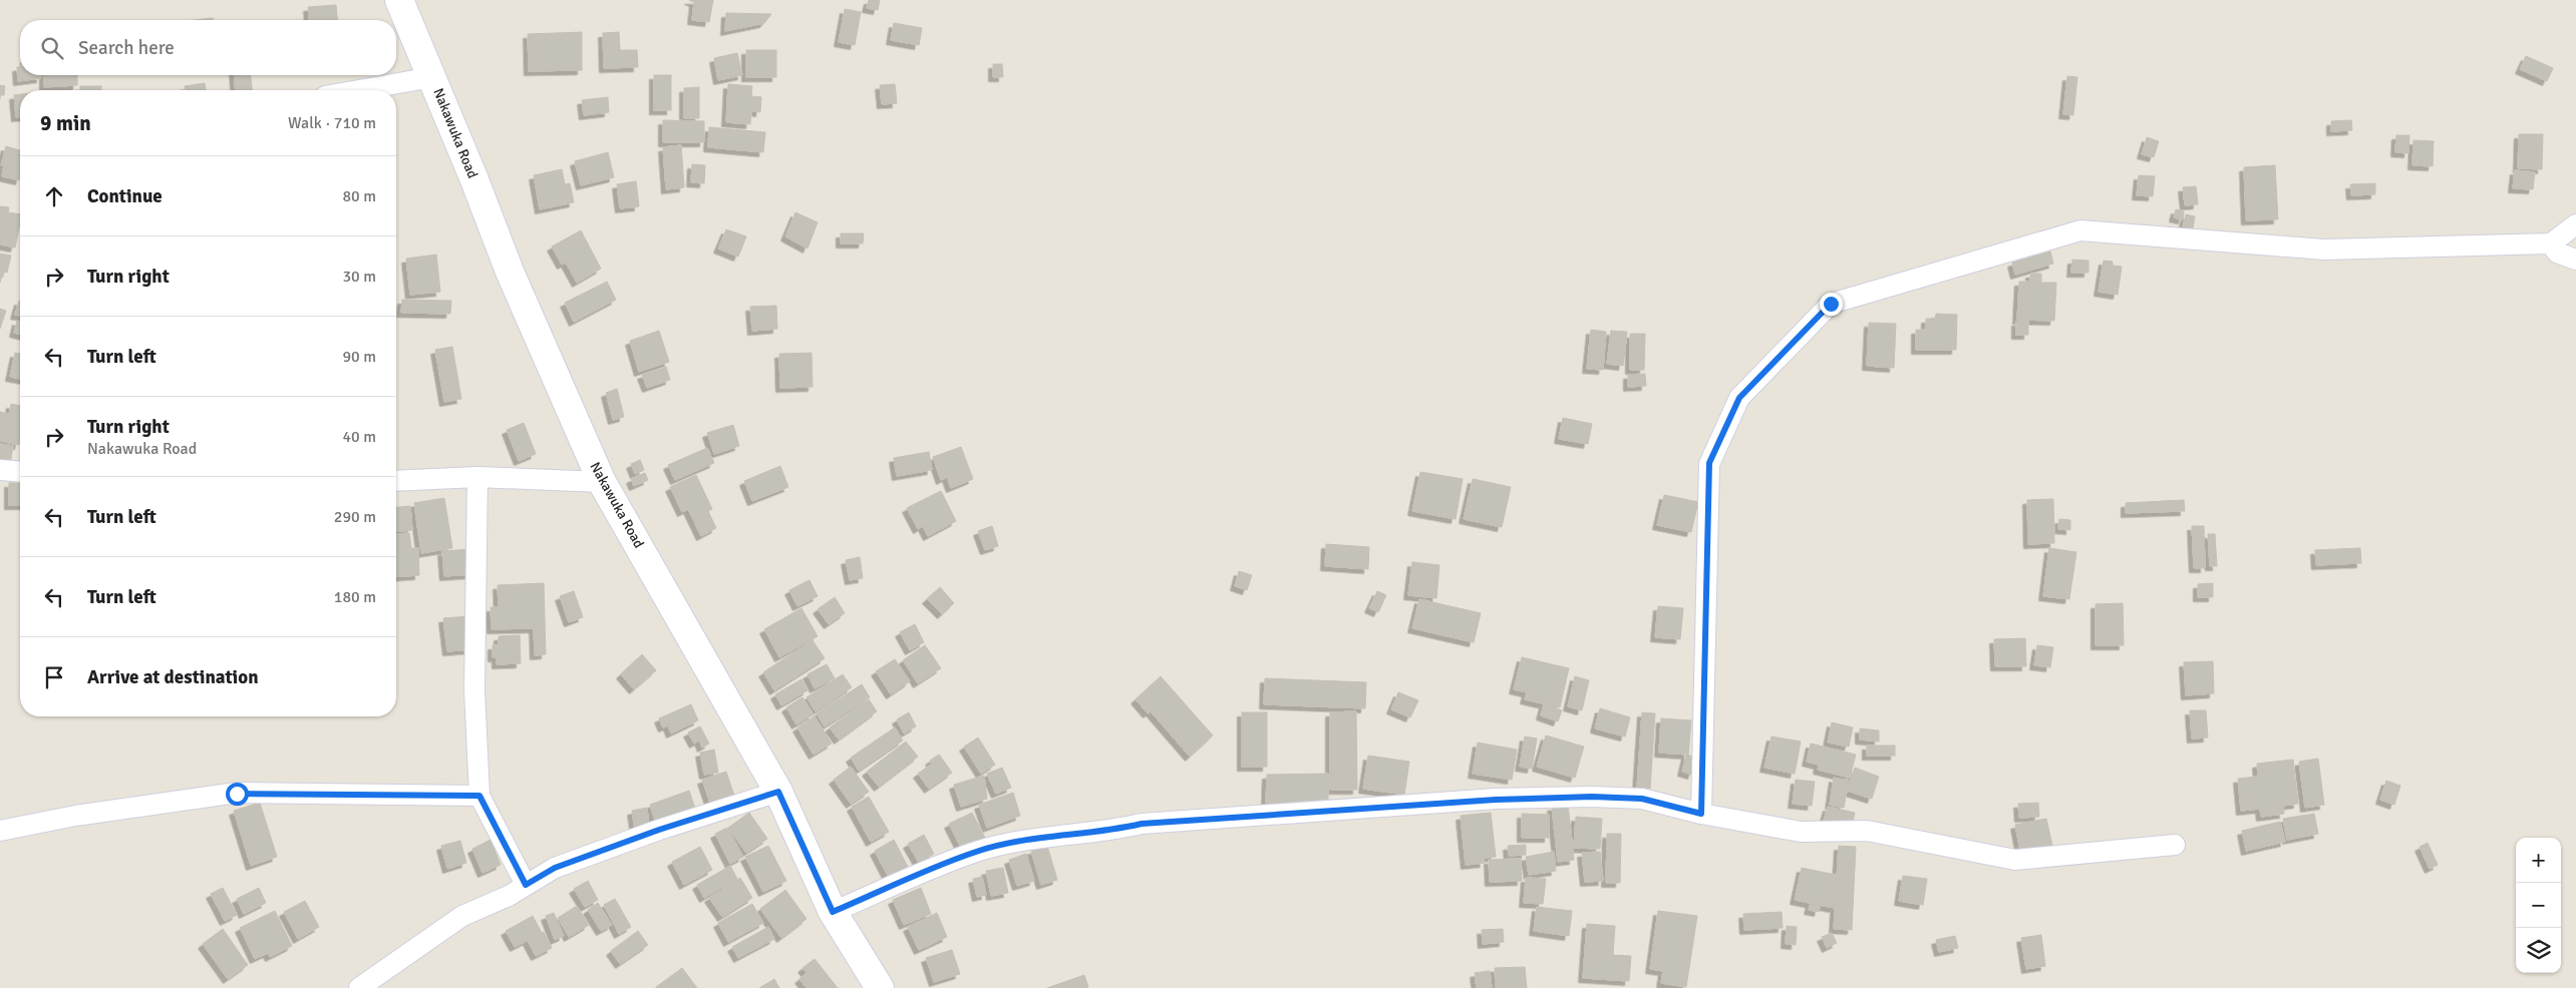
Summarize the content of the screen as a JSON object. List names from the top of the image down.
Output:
{
  "streets": {
    "main road": ["Nakawuka Road"]
  },
  "page": {
    "search": "Search here",
    "heading": ["9 min", "Walk · 710 m"],
    "list": [
      ["Continue", "80 m"],
      ["Turn right", "30 m"],
      ["Turn left", "90 m"],
      ["Turn right", "Nakawuka Road", "40 m"],
      ["Turn left", "290 m"],
      ["Turn left", "180 m"],
      "Arrive at destination"
    ],
    "map_buttons": ["+", "−"]
  }
}
